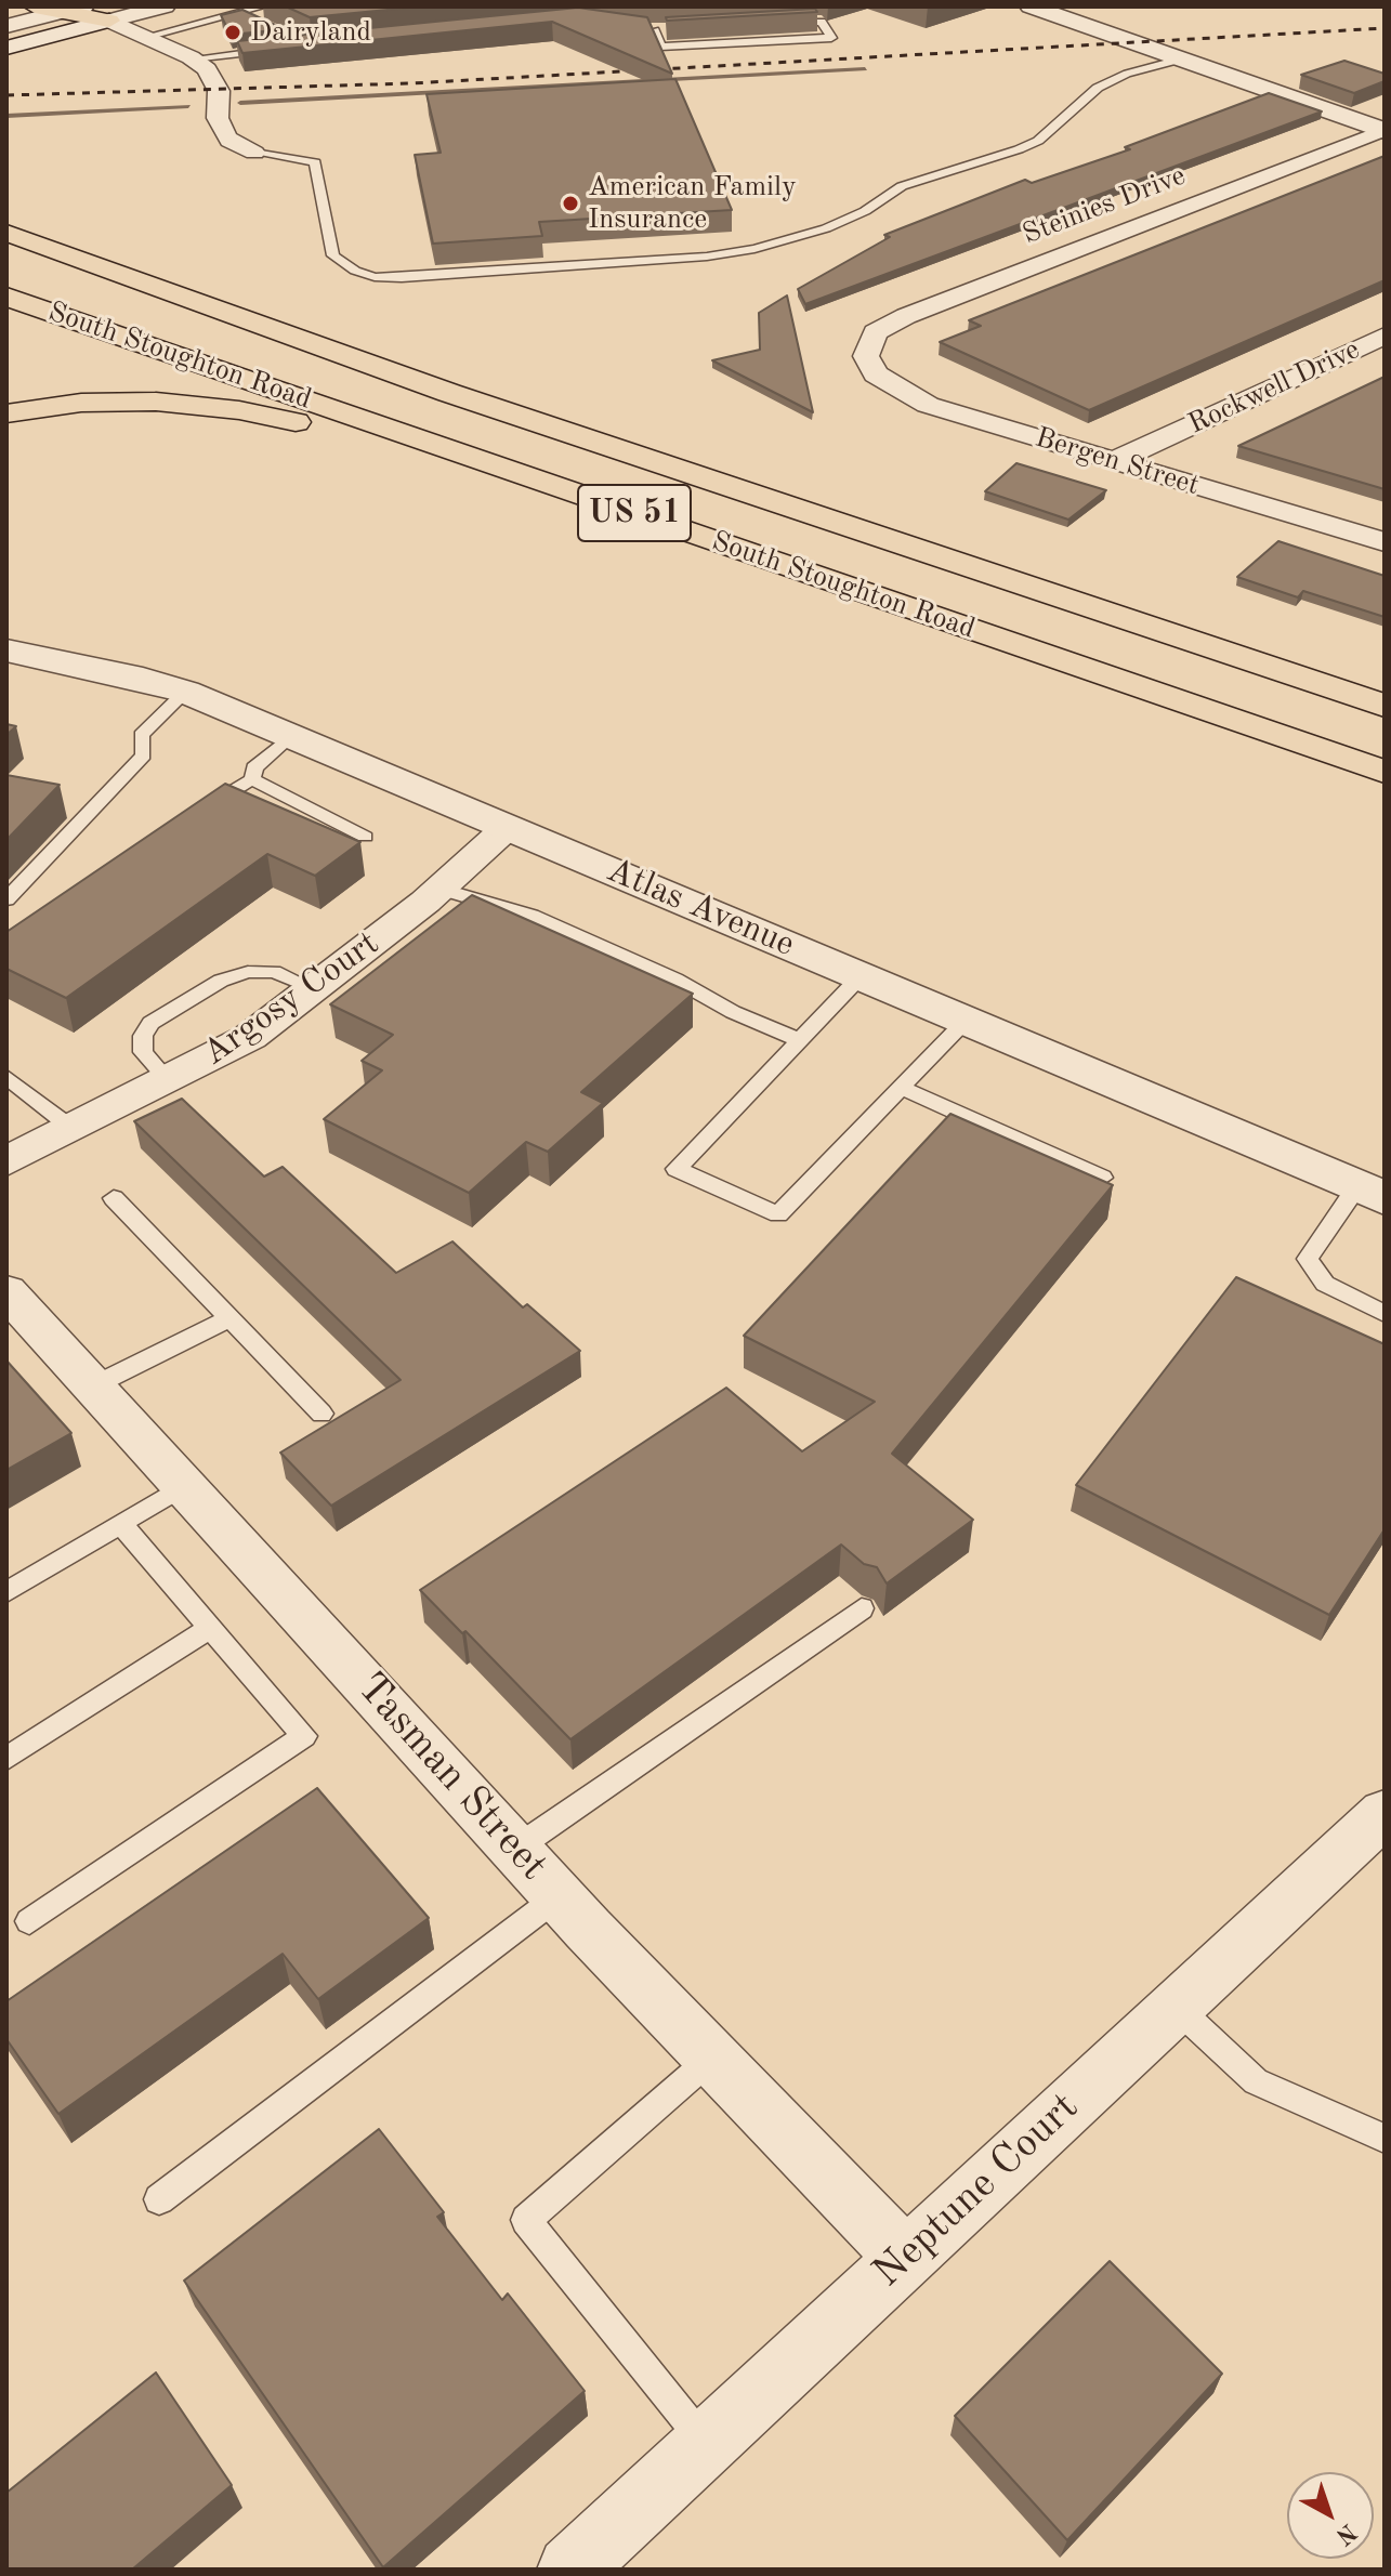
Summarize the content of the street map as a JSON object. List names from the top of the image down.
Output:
{
  "streets": {
    "main road": ["South Stoughton Road", "US 51"],
    "street": [
      "Steinies Drive",
      "Rockwell Drive",
      "Bergen Street",
      "Atlas Avenue",
      "Argosy Court",
      "Tasman Street",
      "Neptune Court"
    ]
  },
  "crossings": [
    ["Steinies Drive", "Bergen Street"],
    ["Rockwell Drive", "Bergen Street"],
    ["Atlas Avenue", "Argosy Court"],
    ["Tasman Street", "Neptune Court"]
  ],
  "places": ["Dairyland", "American Family Insurance"],
  "north": "bottom right"
}
